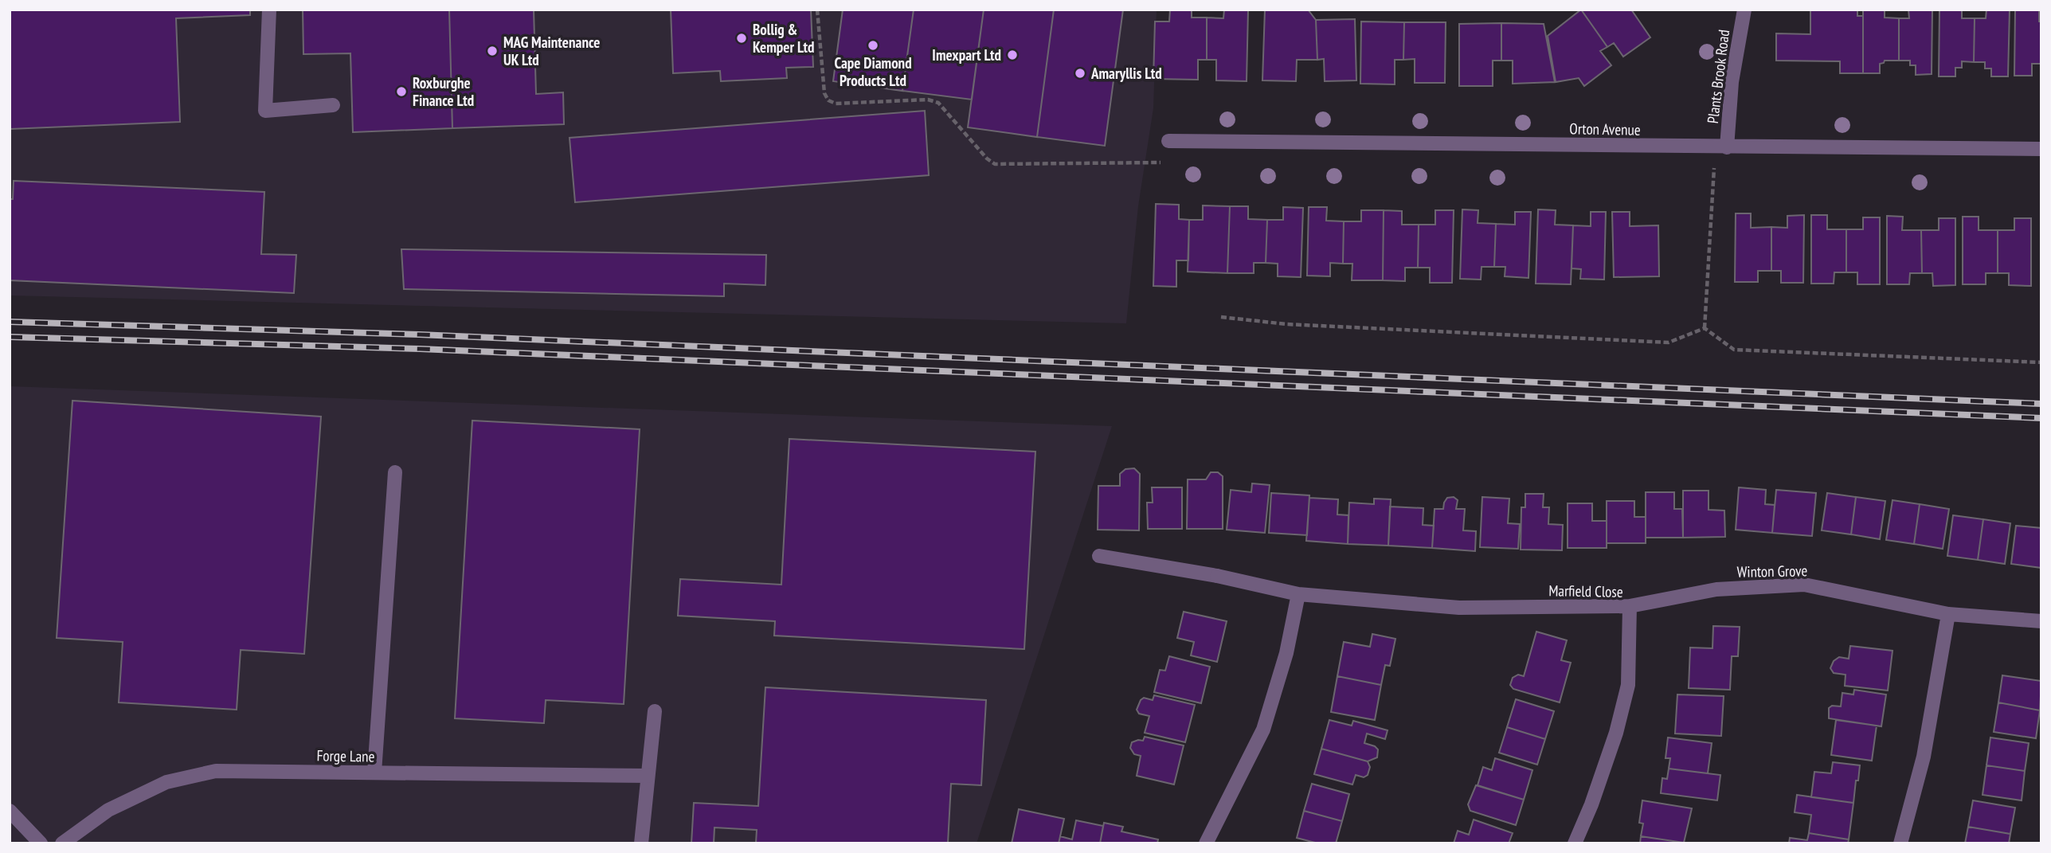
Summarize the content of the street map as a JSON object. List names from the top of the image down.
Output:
{
  "streets": {
    "street": [
      "Plants Brook Road",
      "Orton Avenue",
      "Winton Grove",
      "Marfield Close",
      "Forge Lane"
    ]
  },
  "crossings": [
    ["Plants Brook Road", "Orton Avenue"],
    ["Winton Grove", "Marfield Close"]
  ],
  "places": [
    "Bollig & Kemper Ltd",
    "Cape Diamond Products Ltd",
    "MAG Maintenance UK Ltd",
    "Imexpart Ltd",
    "Amaryllis Ltd",
    "Roxburghe Finance Ltd"
  ]
}
